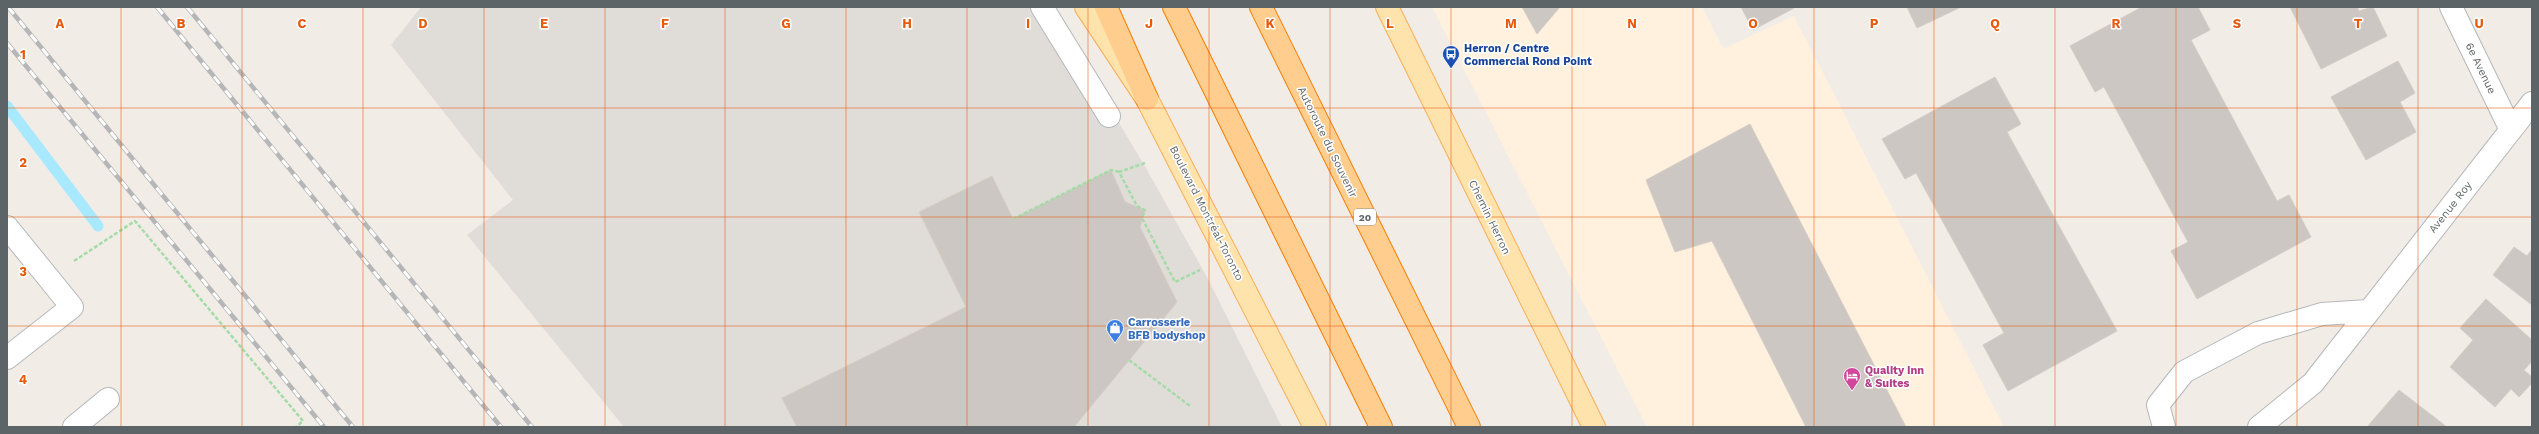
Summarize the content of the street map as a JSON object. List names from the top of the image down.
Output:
{
  "streets": {
    "highway": ["Autoroute du Souvenir", "20"],
    "main road": ["Boulevard Montréal-Toronto", "Chemin Herron"],
    "street": ["6e Avenue", "Avenue Roy"]
  },
  "crossings": [
    ["6e Avenue", "Avenue Roy"]
  ],
  "places": {
    "bus stop": ["Herron / Centre Commercial Rond Point"],
    "shop": ["Carrosserie BFB bodyshop"],
    "hotel": ["Quality Inn & Suites"]
  },
  "grid": {
    "columns": [
      "A",
      "B",
      "C",
      "D",
      "E",
      "F",
      "G",
      "H",
      "I",
      "J",
      "K",
      "L",
      "M",
      "N",
      "O",
      "P",
      "Q",
      "R",
      "S",
      "T",
      "U"
    ],
    "rows": [
      "1",
      "2",
      "3",
      "4"
    ]
  }
}
